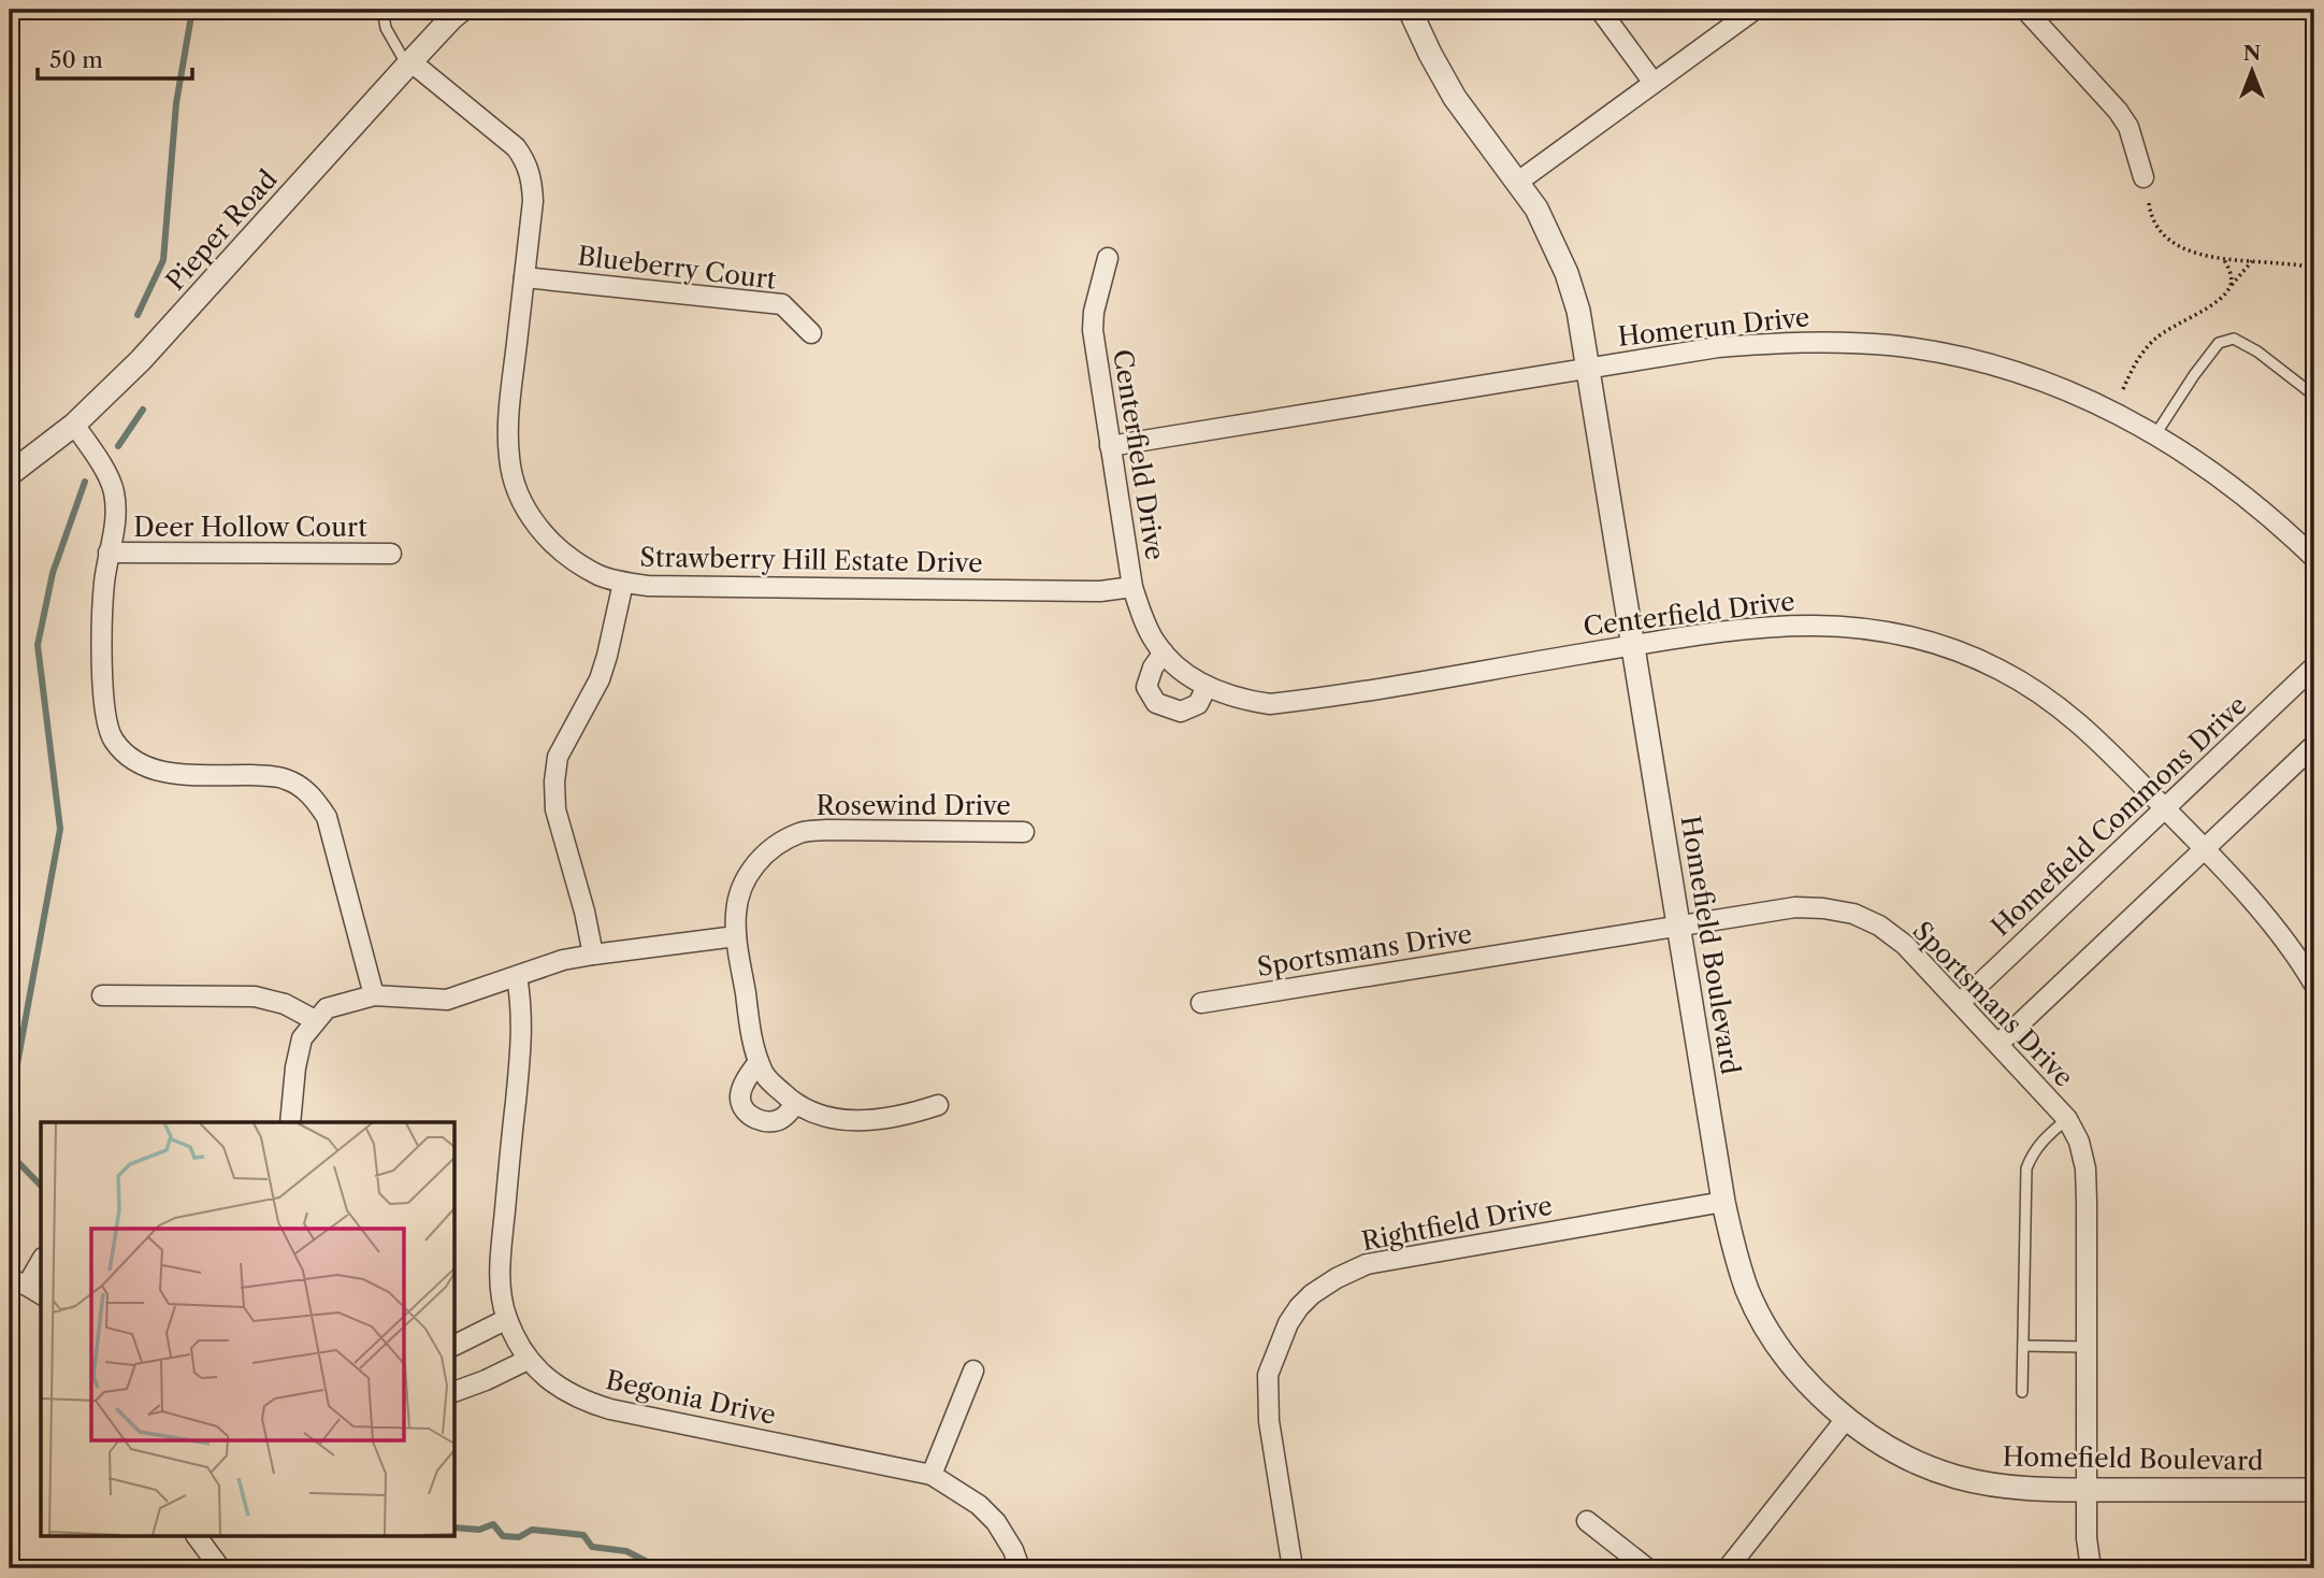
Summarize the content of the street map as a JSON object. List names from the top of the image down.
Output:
{
  "streets": {
    "street": [
      "Pieper Road",
      "Blueberry Court",
      "Homerun Drive",
      "Centerfield Drive",
      "Deer Hollow Court",
      "Strawberry Hill Estate Drive",
      "Rosewind Drive",
      "Homefield Commons Drive",
      "Homefield Boulevard",
      "Sportsmans Drive",
      "Rightfield Drive",
      "Begonia Drive"
    ]
  },
  "crossings": [
    ["Pieper Road", "Strawberry Hill Estate Drive"],
    ["Blueberry Court", "Strawberry Hill Estate Drive"],
    ["Homerun Drive", "Centerfield Drive"],
    ["Homerun Drive", "Homefield Boulevard"],
    ["Centerfield Drive", "Strawberry Hill Estate Drive"],
    ["Centerfield Drive", "Homefield Commons Drive"],
    ["Centerfield Drive", "Homefield Boulevard"],
    ["Homefield Commons Drive", "Sportsmans Drive"],
    ["Homefield Boulevard", "Sportsmans Drive"],
    ["Homefield Boulevard", "Rightfield Drive"]
  ],
  "scale_bar": "50 m",
  "north": "top"
}
